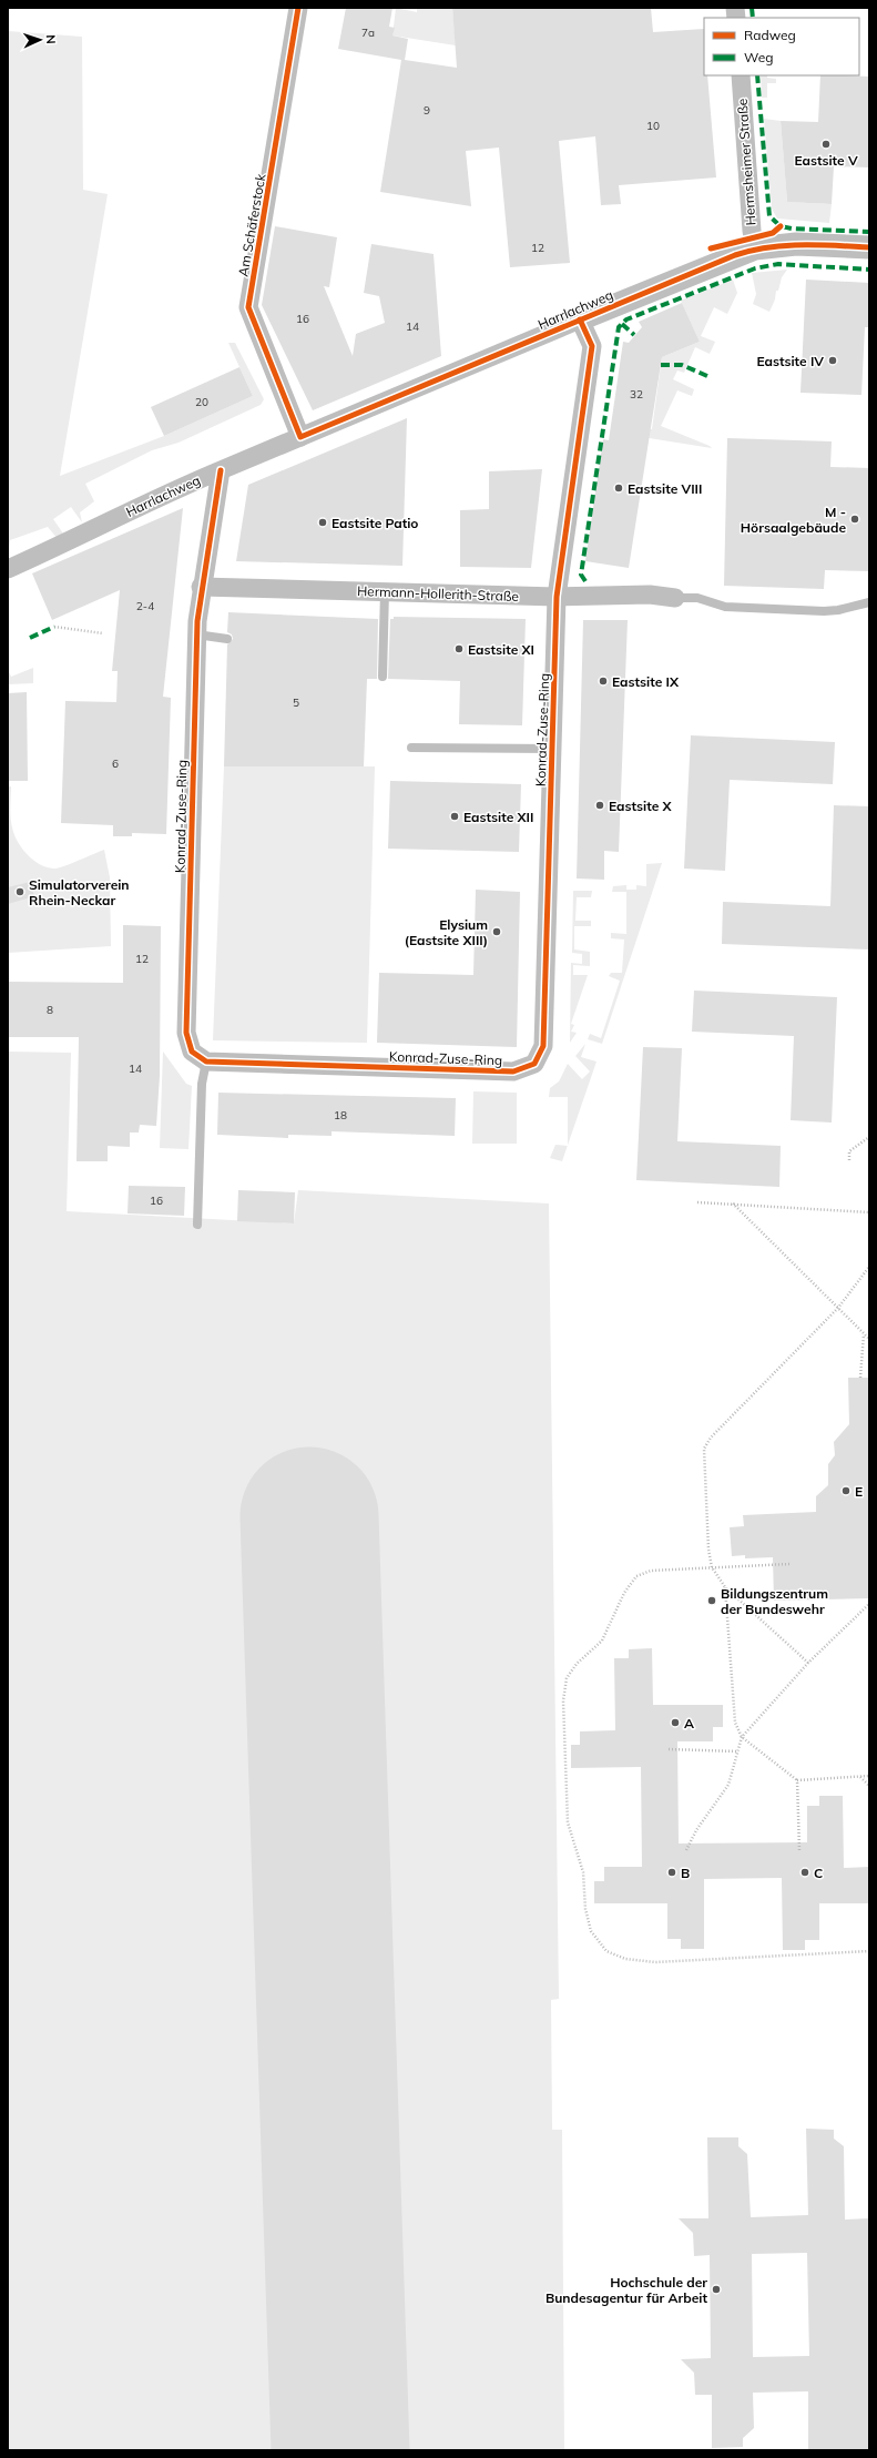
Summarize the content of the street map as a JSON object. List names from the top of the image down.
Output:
{
  "streets": {
    "street": [
      "Hermsheimer Straße",
      "Am Schäferstock",
      "Harrlachweg",
      "Hermann-Hollerith-Straße",
      "Konrad-Zuse-Ring"
    ]
  },
  "crossings": [
    ["Hermsheimer Straße", "Harrlachweg"],
    ["Am Schäferstock", "Harrlachweg"],
    ["Harrlachweg", "Konrad-Zuse-Ring"],
    ["Hermann-Hollerith-Straße", "Konrad-Zuse-Ring"]
  ],
  "places": [
    "Eastsite V",
    "Eastsite IV",
    "Eastsite VIII",
    "M - Hörsaalgebäude",
    "Eastsite Patio",
    "Eastsite XI",
    "Eastsite IX",
    "Eastsite X",
    "Eastsite XII",
    "Simulatorverein Rhein-Neckar",
    "Elysium (Eastsite XIII)",
    "E",
    "Bildungszentrum der Bundeswehr",
    "A",
    "B",
    "C",
    "Hochschule der Bundesagentur für Arbeit"
  ],
  "house_numbers": [
    "7a",
    "9",
    "10",
    "12",
    "16",
    "14",
    "32",
    "20",
    "2-4",
    "5",
    "6",
    "12",
    "8",
    "14",
    "18",
    "16"
  ],
  "legend": ["Radweg", "Weg"],
  "north": "right"
}
